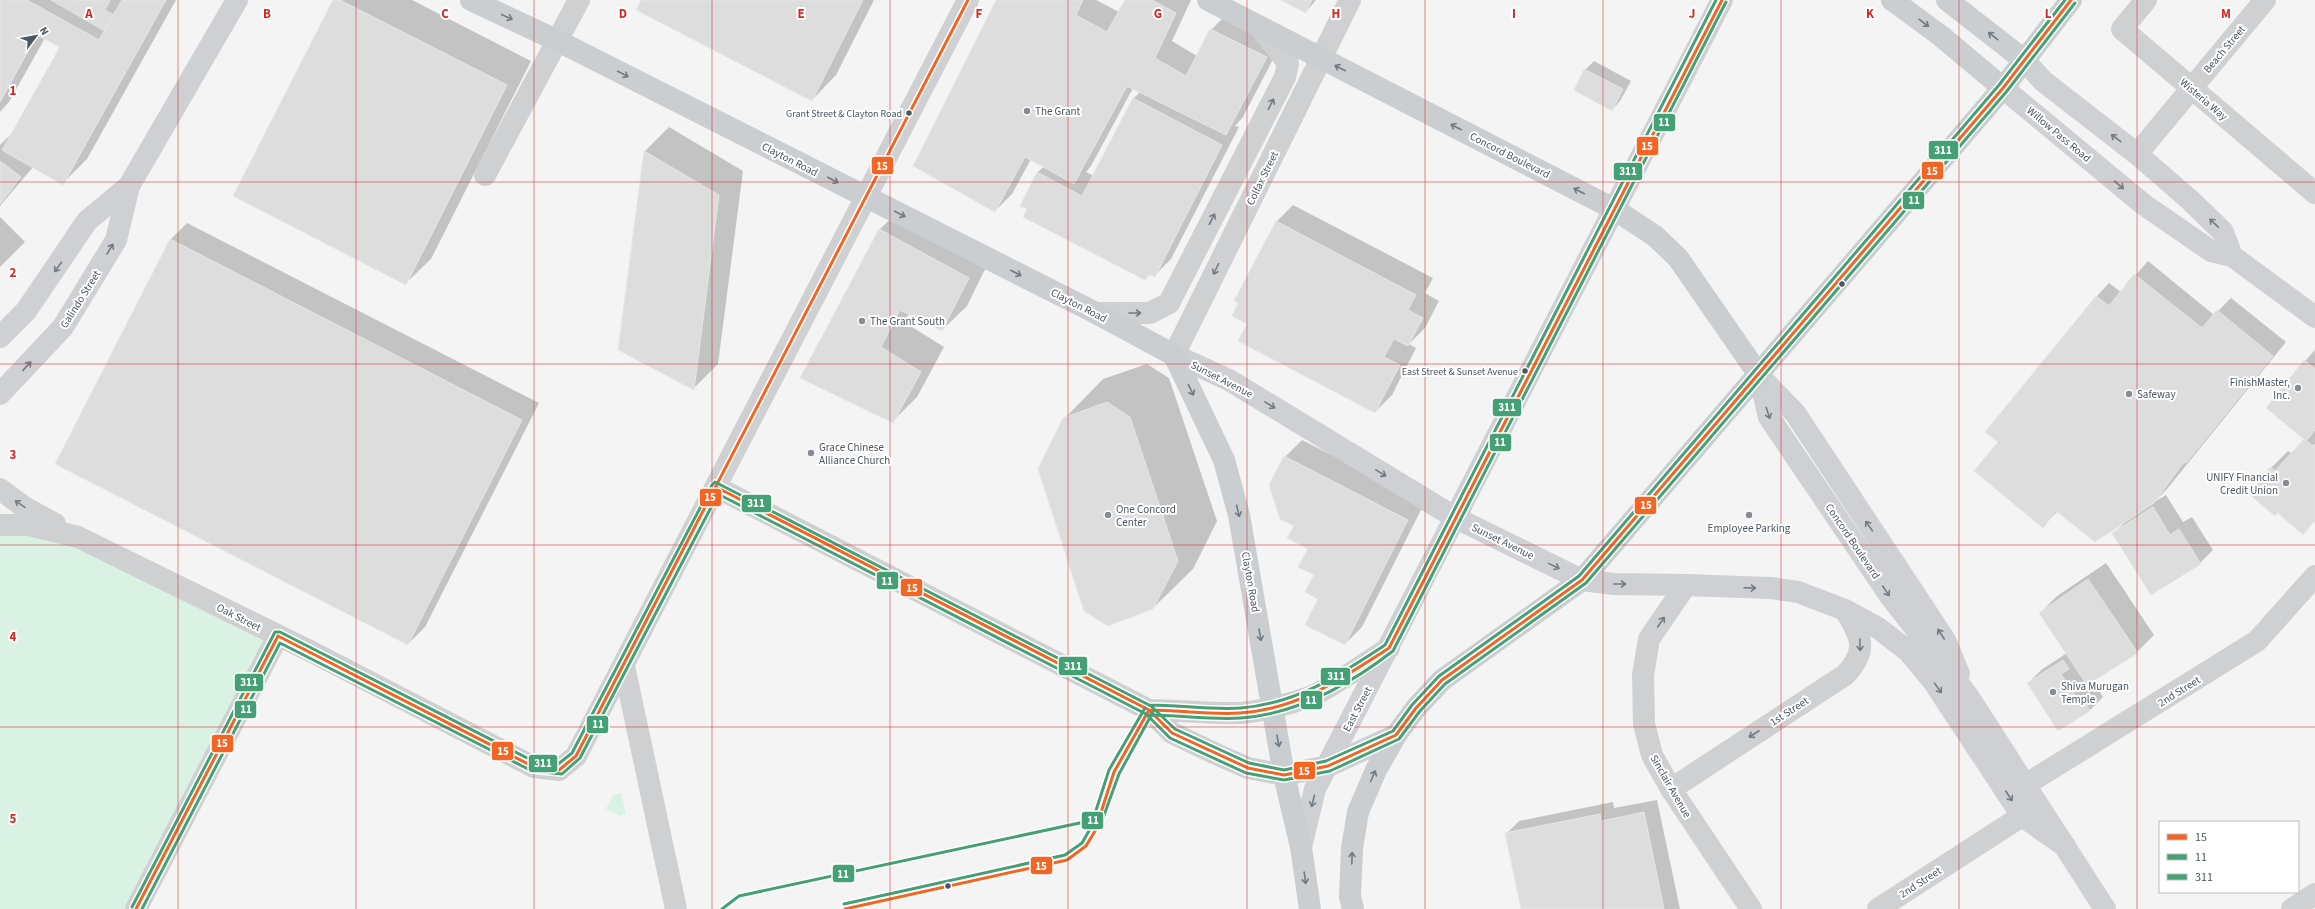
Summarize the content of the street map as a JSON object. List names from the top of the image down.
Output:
{
  "streets": {
    "main road": [
      "Willow Pass Road",
      "Concord Boulevard",
      "Clayton Road",
      "Galindo Street",
      "Sunset Avenue",
      "East Street"
    ],
    "street": [
      "Beach Street",
      "Wisteria Way",
      "Colfax Street",
      "Oak Street",
      "2nd Street",
      "1st Street",
      "Sinclair Avenue"
    ]
  },
  "crossings": [
    ["Beach Street", "Wisteria Way"],
    ["Concord Boulevard", "Colfax Street"],
    ["Concord Boulevard", "Sunset Avenue"],
    ["Concord Boulevard", "2nd Street"],
    ["Concord Boulevard", "East Street"],
    ["Concord Boulevard", "1st Street"],
    ["Clayton Road", "Colfax Street"],
    ["Clayton Road", "Sunset Avenue"],
    ["Clayton Road", "East Street"],
    ["Colfax Street", "Sunset Avenue"],
    ["Sunset Avenue", "East Street"],
    ["Sunset Avenue", "1st Street"],
    ["Sunset Avenue", "Sinclair Avenue"],
    ["1st Street", "Sinclair Avenue"]
  ],
  "one_way": [
    "Clayton Road",
    "Colfax Street",
    "Sunset Avenue",
    "1st Street",
    "Sinclair Avenue"
  ],
  "places": [
    "The Grant",
    "Grant Street & Clayton Road",
    "The Grant South",
    "East Street & Sunset Avenue",
    "FinishMaster, Inc.",
    "Safeway",
    "Grace Chinese Alliance Church",
    "UNIFY Financial Credit Union",
    "One Concord Center",
    "Employee Parking",
    "Shiva Murugan Temple"
  ],
  "lines": ["transit line 15", "transit line 311", "transit line 11"],
  "legend": ["15", "11", "311"],
  "north": "top right",
  "grid": {
    "columns": [
      "A",
      "B",
      "C",
      "D",
      "E",
      "F",
      "G",
      "H",
      "I",
      "J",
      "K",
      "L",
      "M"
    ],
    "rows": [
      "1",
      "2",
      "3",
      "4",
      "5"
    ]
  }
}
